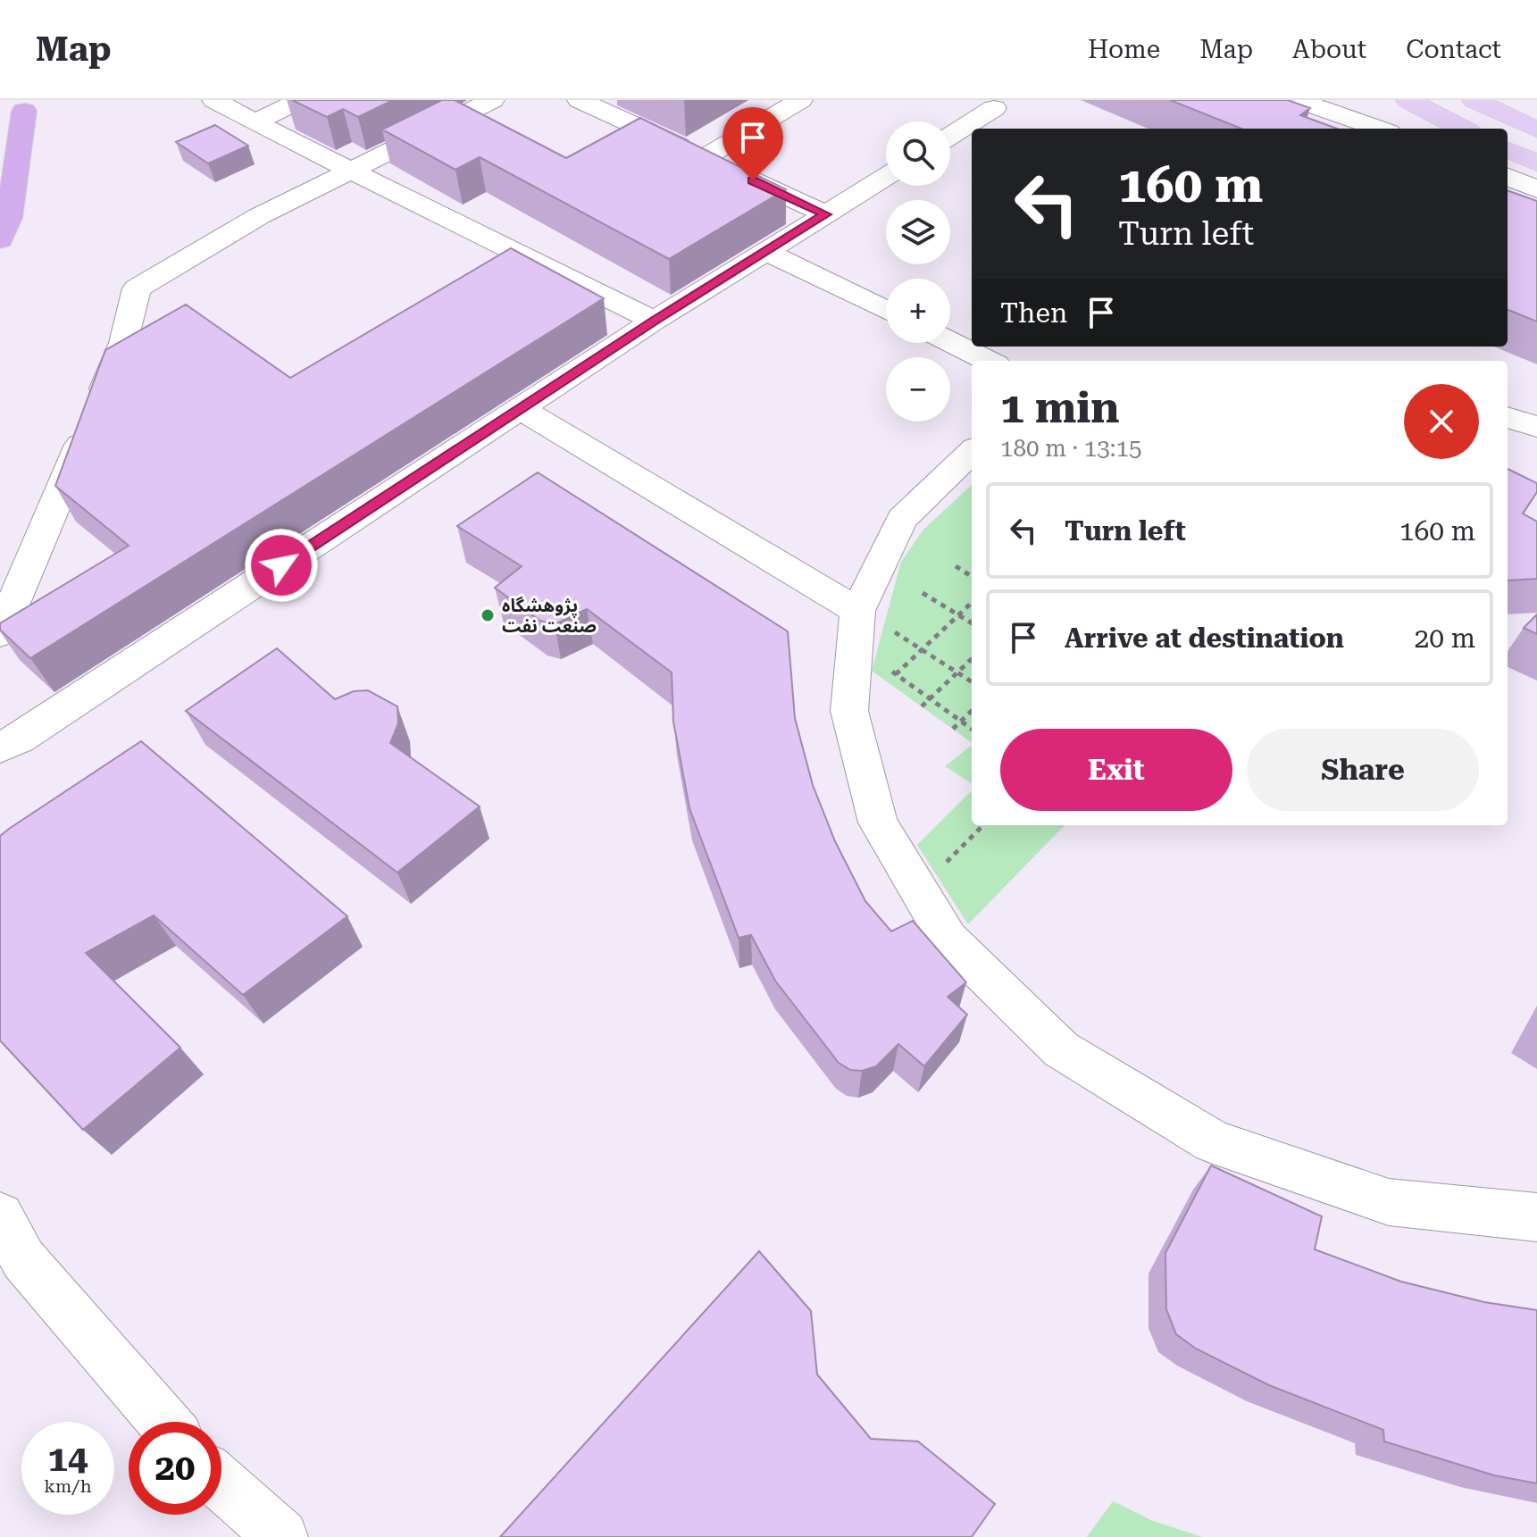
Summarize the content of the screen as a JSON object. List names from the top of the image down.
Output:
{
  "places": ["پژوهشگاه صنعت نفت"],
  "page": {
    "header": "Map",
    "nav": [
      "Home",
      "Map",
      "About",
      "Contact"
    ],
    "map_buttons": ["+", "−"],
    "turn": ["160 m", "Turn left"],
    "then": "Then",
    "heading": ["1 min", "180 m · 13:15"],
    "list": [
      {
        "name": "Turn left",
        "value": "160 m"
      },
      {
        "name": "Arrive at destination",
        "value": "20 m"
      }
    ],
    "buttons": ["Exit", "Share"],
    "speed": "14 km/h",
    "limit": "20"
  }
}
